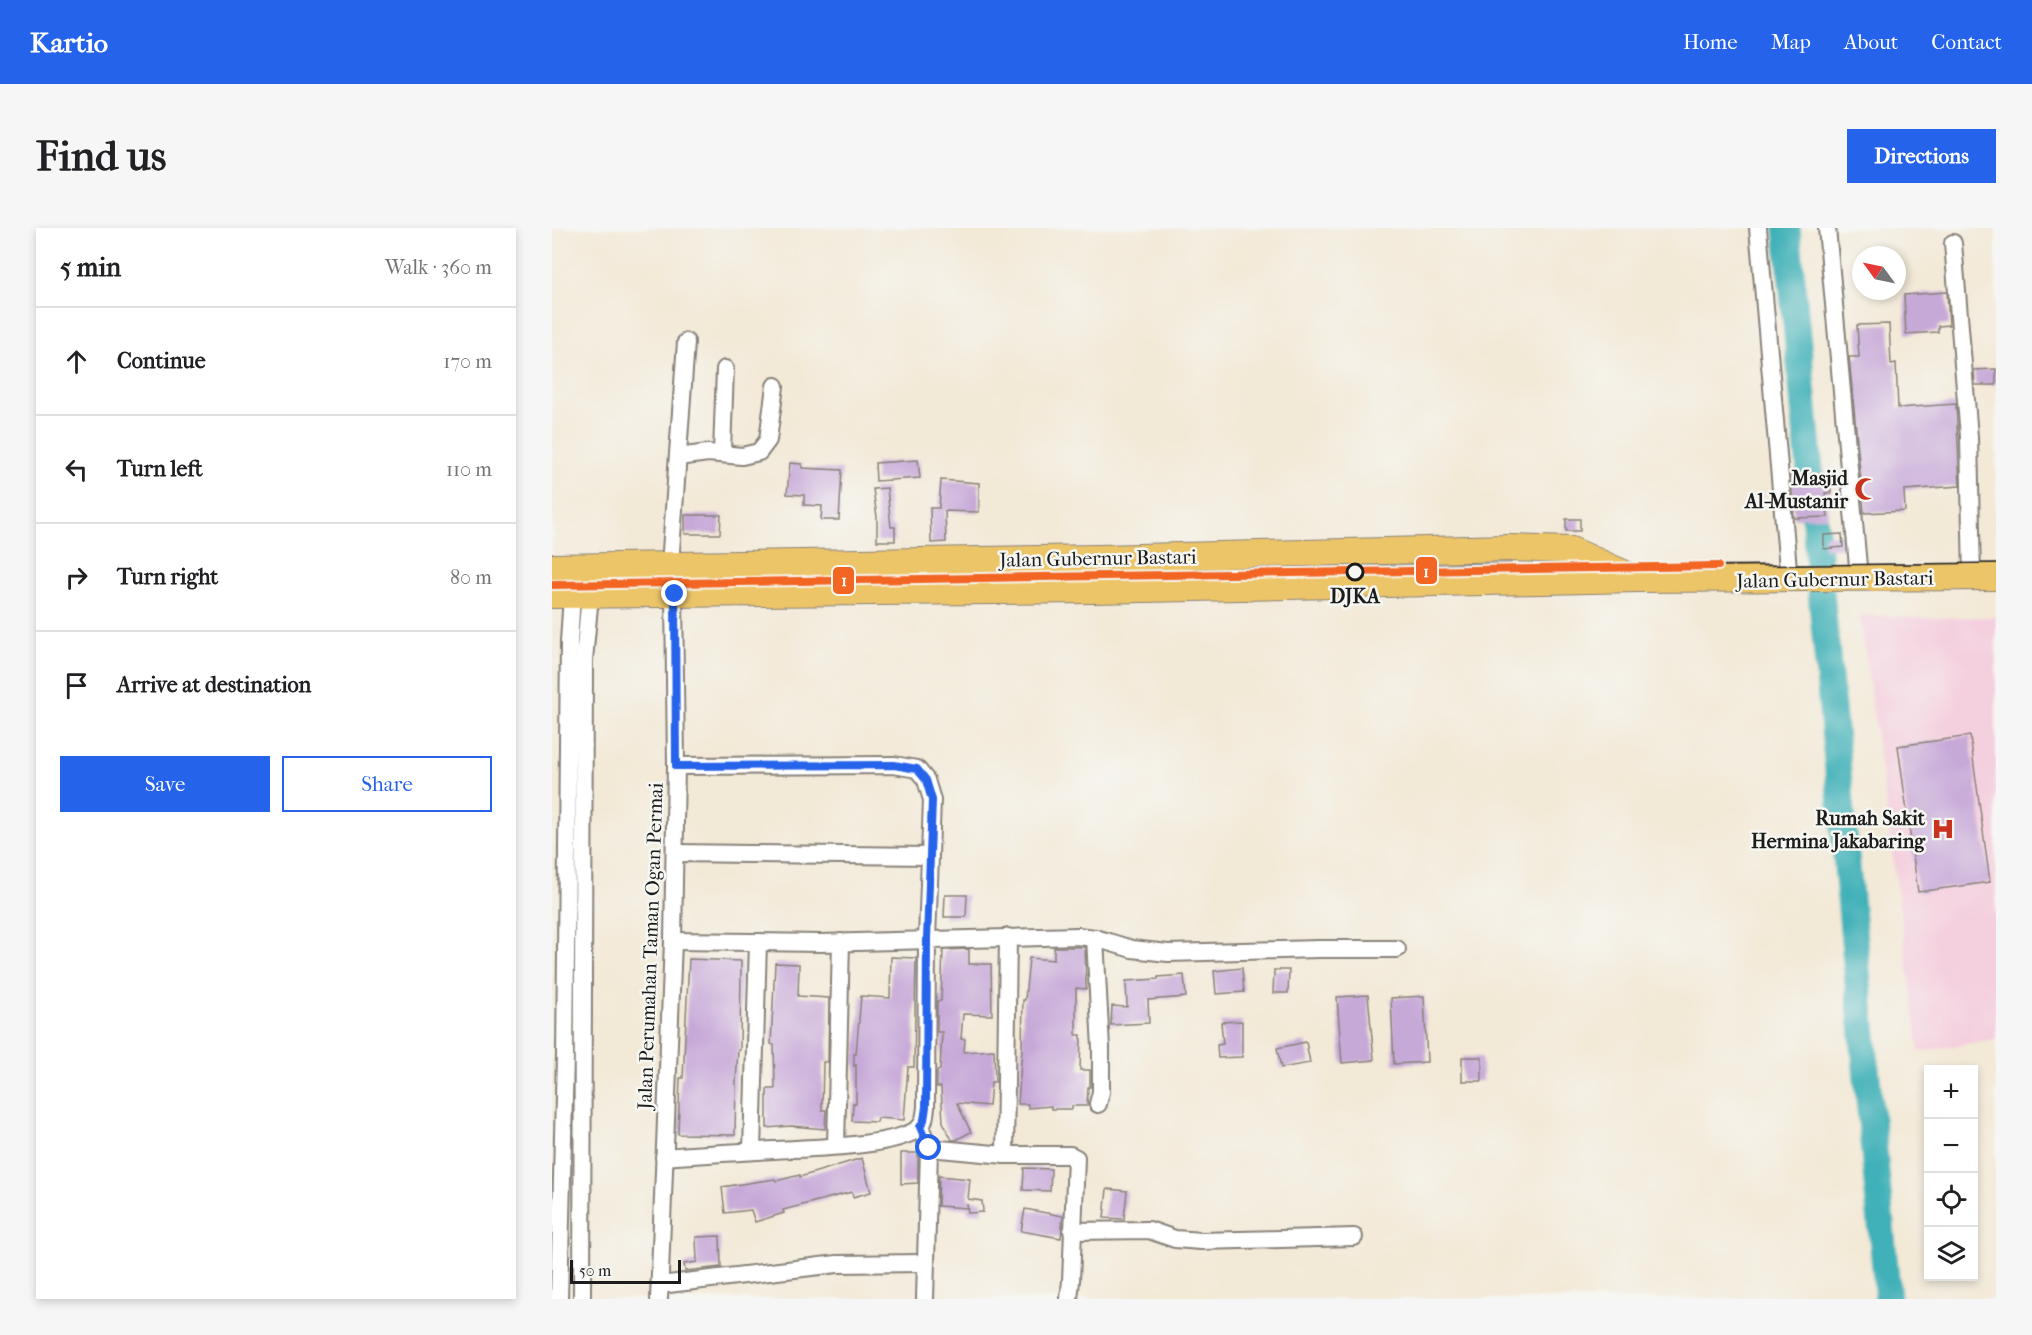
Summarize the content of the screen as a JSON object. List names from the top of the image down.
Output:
{
  "streets": {
    "highway": ["Jalan Gubernur Bastari"],
    "street": ["Jalan Perumahan Taman Ogan Permai"]
  },
  "crossings": [
    ["Jalan Gubernur Bastari", "Jalan Perumahan Taman Ogan Permai"]
  ],
  "places": {
    "mosque": ["Masjid Al-Mustanir"],
    "other": ["DJKA"],
    "hospital": ["Rumah Sakit Hermina Jakabaring"]
  },
  "lines": ["transit line 1"],
  "scale_bar": "50 m",
  "north": "top left",
  "page": {
    "header": "Kartio",
    "nav": [
      "Home",
      "Map",
      "About",
      "Contact"
    ],
    "buttons": [
      "Directions",
      ["Save", "Share"]
    ],
    "title": "Find us",
    "heading": ["5 min", "Walk · 360 m"],
    "list": [
      ["Continue", "170 m"],
      ["Turn left", "110 m"],
      ["Turn right", "80 m"],
      "Arrive at destination"
    ],
    "map_buttons": ["+", "−"],
    "scale": "50 m"
  }
}
